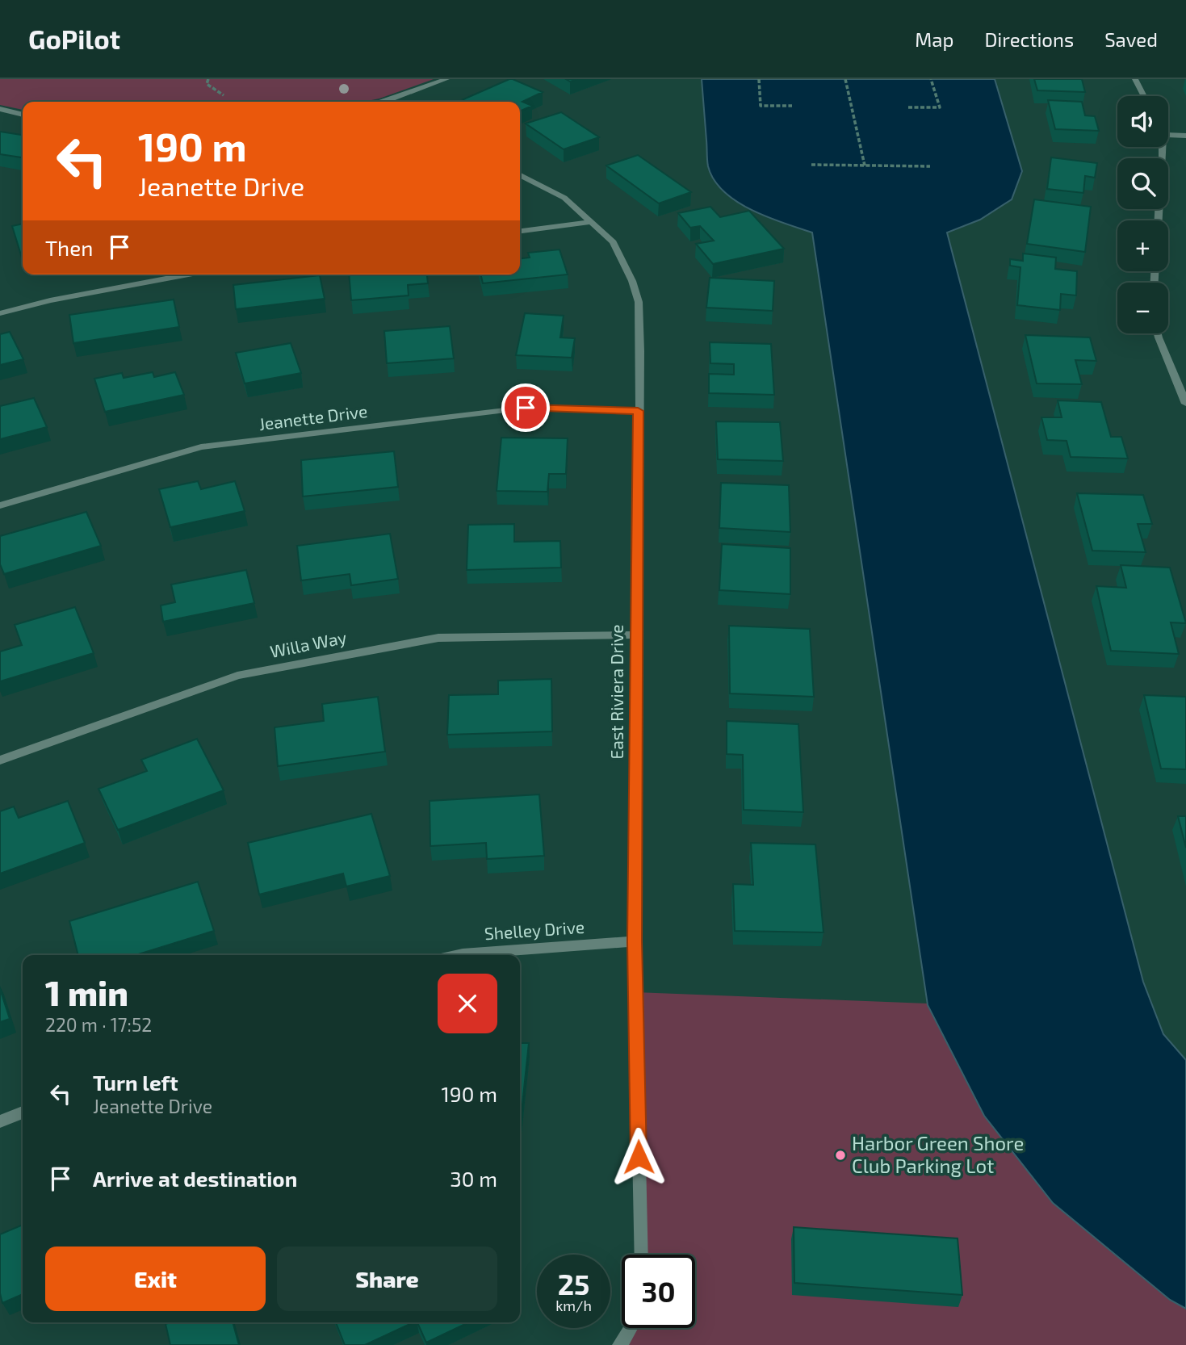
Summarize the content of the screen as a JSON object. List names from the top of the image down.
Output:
{
  "streets": {
    "street": [
      "Jeanette Drive",
      "Willa Way",
      "East Riviera Drive",
      "Shelley Drive"
    ]
  },
  "crossings": [
    ["Jeanette Drive", "East Riviera Drive"],
    ["Willa Way", "East Riviera Drive"],
    ["East Riviera Drive", "Shelley Drive"]
  ],
  "places": ["Harbor Green Shore Club Parking Lot"],
  "page": {
    "header": "GoPilot",
    "nav": ["Map", "Directions", "Saved"],
    "map_buttons": ["+", "−"],
    "turn": ["190 m", "Jeanette Drive"],
    "then": "Then",
    "heading": ["1 min", "220 m · 17:52"],
    "list": [
      {
        "name": "Turn left",
        "note": "Jeanette Drive",
        "value": "190 m"
      },
      {
        "name": "Arrive at destination",
        "value": "30 m"
      }
    ],
    "buttons": ["Exit", "Share"],
    "speed": "25 km/h",
    "limit": "30"
  }
}
